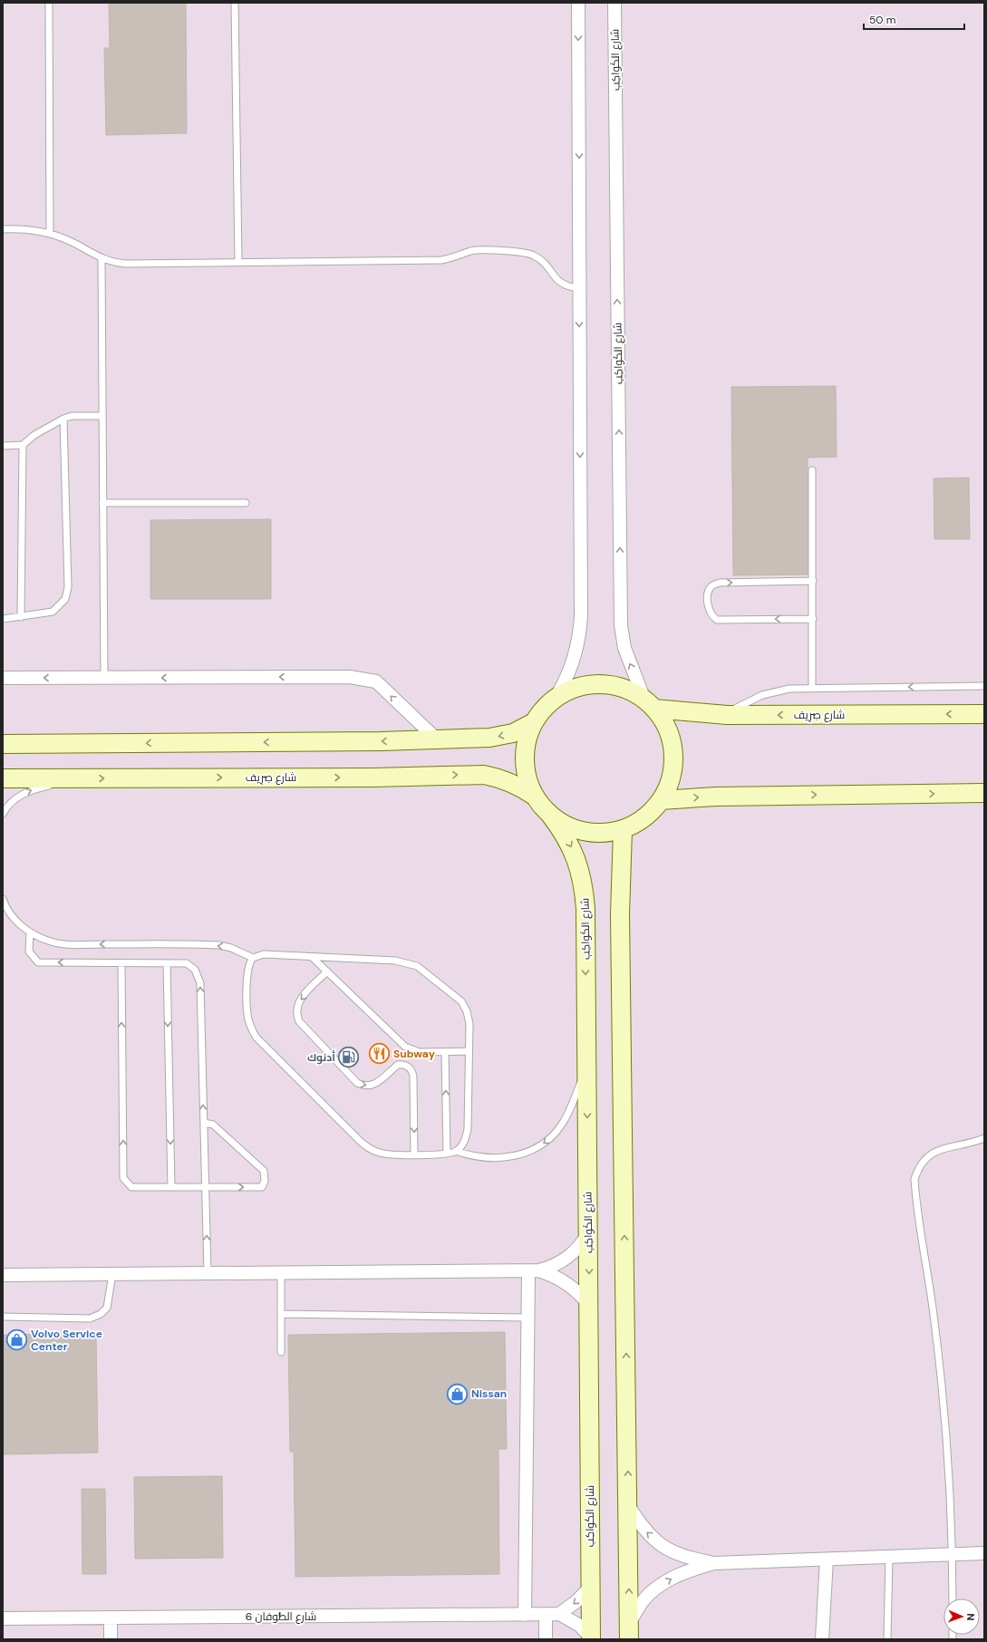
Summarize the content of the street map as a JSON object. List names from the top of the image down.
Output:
{
  "streets": {
    "main road": ["شارع الكَواكِب", "شارع صِرِيف"],
    "street": ["شارع الطُّوفان 6"]
  },
  "crossings": [
    ["شارع الكَواكِب", "شارع صِرِيف"],
    ["شارع الكَواكِب", "شارع الطُّوفان 6"]
  ],
  "places": {
    "restaurant": ["Subway"],
    "fuel station": ["أدنوك"],
    "shop": ["Volvo Service Center", "Nissan"]
  },
  "scale_bar": "50 m",
  "north": "right"
}
